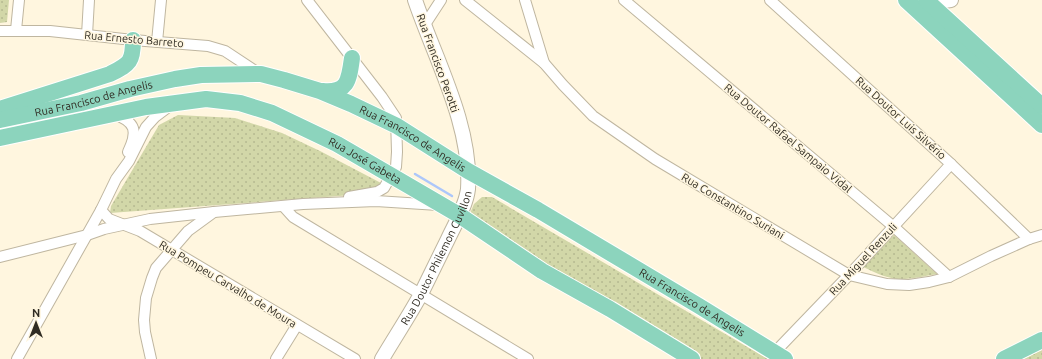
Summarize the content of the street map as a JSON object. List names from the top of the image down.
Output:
{
  "streets": {
    "main road": ["Rua Francisco de Angelis", "Rua José Gabeta"],
    "street": [
      "Rua Ernesto Barreto",
      "Rua Francisco Perotti",
      "Rua Doutor Luis Silvério",
      "Rua Doutor Rafael Sampaio Vidal",
      "Rua Constantino Suriani",
      "Rua Doutor Philemon Cuvillon",
      "Rua Miguel Renzuli",
      "Rua Pompeu Carvalho de Moura"
    ]
  },
  "crossings": [
    ["Rua Ernesto Barreto", "Rua Francisco de Angelis"],
    ["Rua Francisco Perotti", "Rua Doutor Philemon Cuvillon"],
    ["Rua Francisco de Angelis", "Rua Doutor Philemon Cuvillon"],
    ["Rua Francisco de Angelis", "Rua Miguel Renzuli"],
    ["Rua Doutor Luis Silvério", "Rua Constantino Suriani"],
    ["Rua Doutor Luis Silvério", "Rua Miguel Renzuli"],
    ["Rua Doutor Rafael Sampaio Vidal", "Rua Constantino Suriani"],
    ["Rua Doutor Rafael Sampaio Vidal", "Rua Miguel Renzuli"],
    ["Rua José Gabeta", "Rua Doutor Philemon Cuvillon"],
    ["Rua Constantino Suriani", "Rua Miguel Renzuli"]
  ],
  "north": "top"
}
